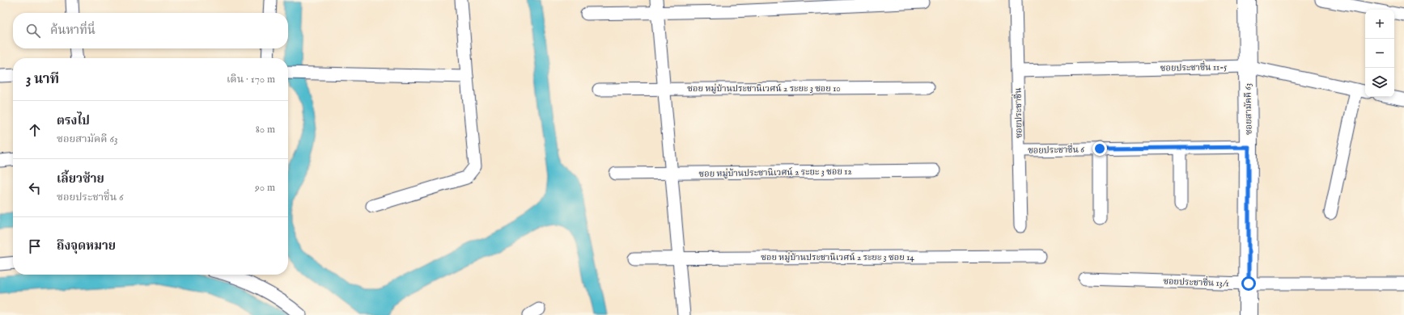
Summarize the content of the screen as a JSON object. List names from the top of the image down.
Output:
{
  "streets": {
    "street": [
      "ซอยประชาชื่น 11-5",
      "ซอย หมู่บ้านประชานิเวศน์ 2 ระยะ 3 ซอย 10",
      "ซอยสามัคคี 63",
      "ซอยประชาชื่น",
      "ซอยประชาชื่น 6",
      "ซอย หมู่บ้านประชานิเวศน์ 2 ระยะ 3 ซอย 12",
      "ซอย หมู่บ้านประชานิเวศน์ 2 ระยะ 3 ซอย 14",
      "ซอยประชาชื่น 13/1"
    ]
  },
  "crossings": [
    ["ซอยประชาชื่น 11-5", "ซอยสามัคคี 63"],
    ["ซอยประชาชื่น 11-5", "ซอยประชาชื่น"],
    ["ซอยสามัคคี 63", "ซอยประชาชื่น 6"],
    ["ซอยสามัคคี 63", "ซอยประชาชื่น 13/1"],
    ["ซอยประชาชื่น", "ซอยประชาชื่น 6"]
  ],
  "page": {
    "map_buttons": ["+", "−"],
    "search": "ค้นหาที่นี่",
    "heading": ["3 นาที", "เดิน · 170 m"],
    "list": [
      ["ตรงไป", "ซอยสามัคคี 63", "80 m"],
      ["เลี้ยวซ้าย", "ซอยประชาชื่น 6", "90 m"],
      "ถึงจุดหมาย"
    ]
  }
}
